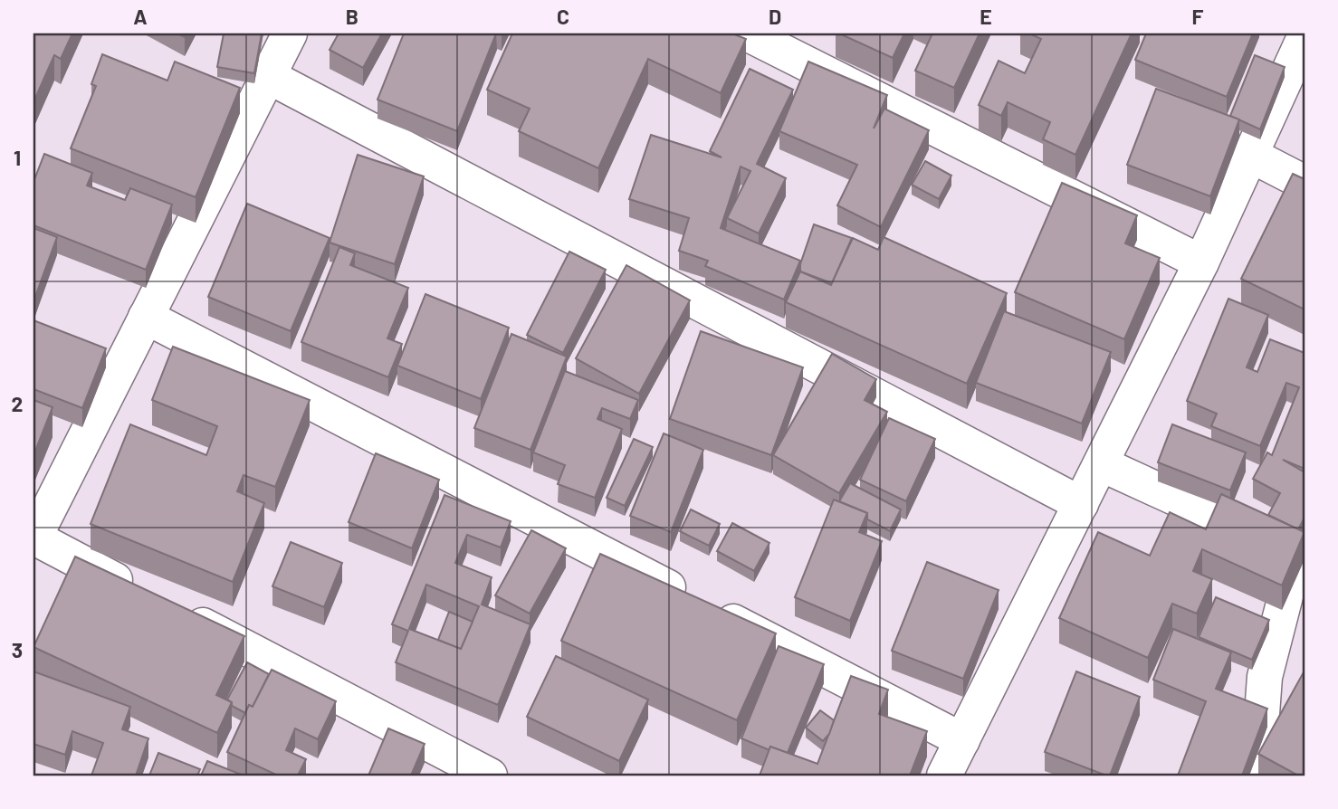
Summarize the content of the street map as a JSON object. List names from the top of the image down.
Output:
{
  "grid": {
    "columns": [
      "A",
      "B",
      "C",
      "D",
      "E",
      "F"
    ],
    "rows": ["1", "2", "3"]
  }
}
